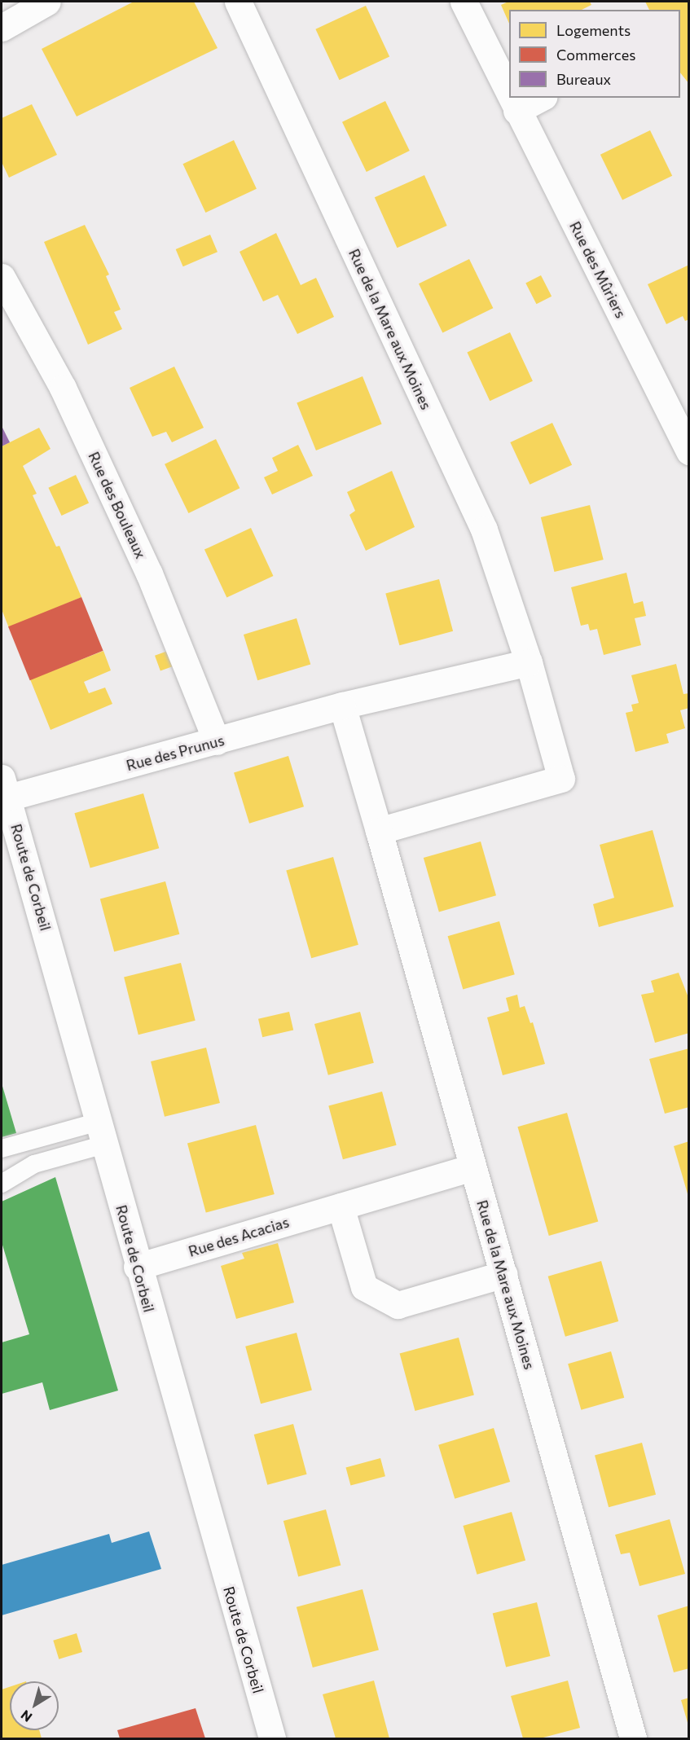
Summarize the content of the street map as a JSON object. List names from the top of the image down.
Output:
{
  "streets": {
    "street": [
      "Rue des Mûriers",
      "Rue de la Mare aux Moines",
      "Rue des Bouleaux",
      "Rue des Prunus",
      "Route de Corbeil",
      "Rue des Acacias"
    ]
  },
  "crossings": [
    ["Rue de la Mare aux Moines", "Rue des Prunus"],
    ["Rue de la Mare aux Moines", "Rue des Acacias"],
    ["Rue des Bouleaux", "Rue des Prunus"],
    ["Rue des Prunus", "Route de Corbeil"],
    ["Route de Corbeil", "Rue des Acacias"]
  ],
  "legend": ["Logements", "Commerces", "Bureaux"],
  "north": "bottom left"
}
